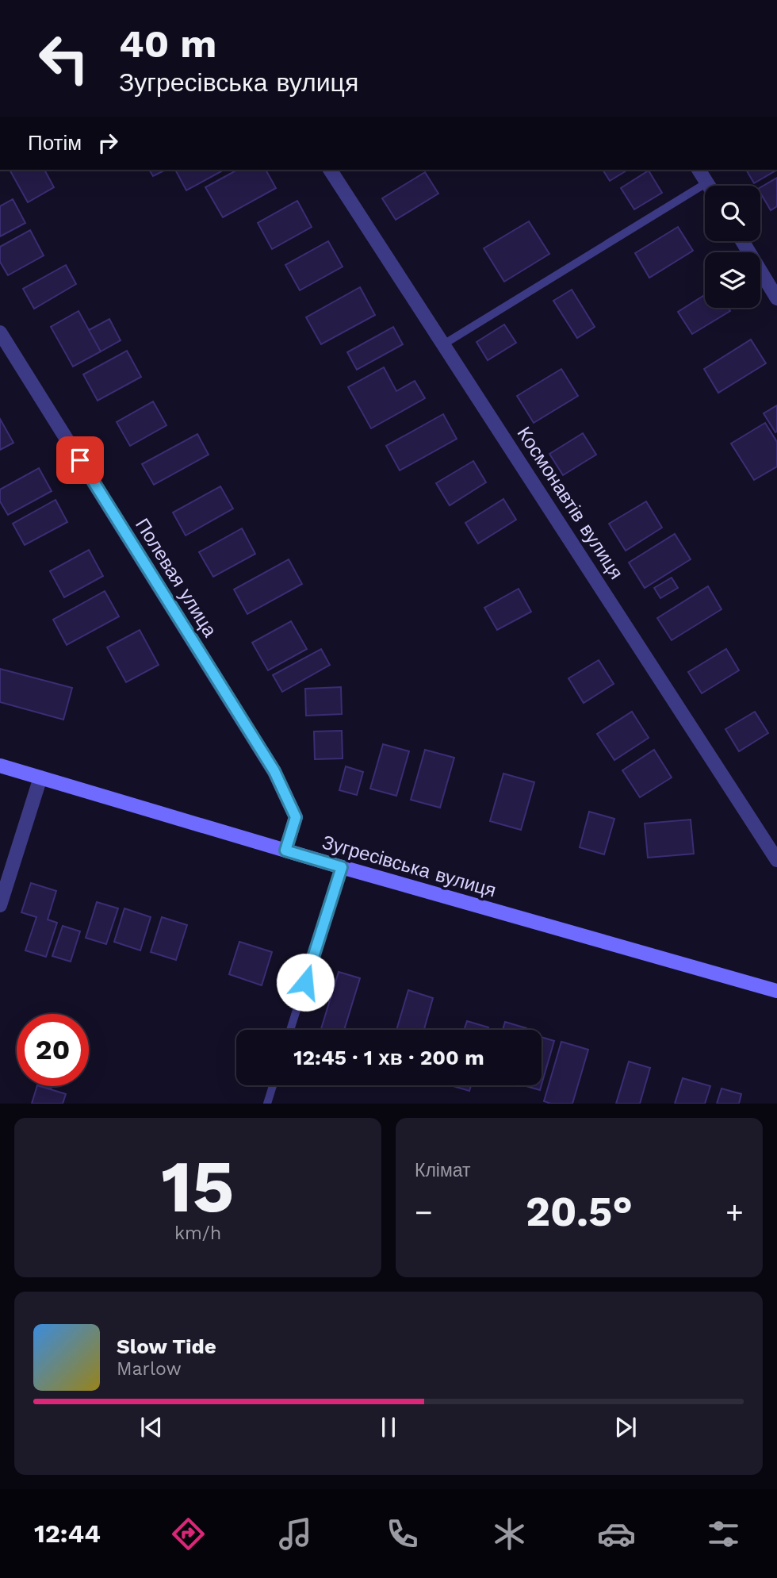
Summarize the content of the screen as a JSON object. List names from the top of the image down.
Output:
{
  "streets": {
    "street": ["Космонавтів вулиця", "Полевая улица", "Зугресівська вулиця"]
  },
  "crossings": [
    ["Полевая улица", "Зугресівська вулиця"]
  ],
  "page": {
    "turn": ["40 m", "Зугресівська вулиця"],
    "then": "Потім",
    "limit": "20",
    "trip": "12:45 · 1 хв · 200 m",
    "tile": [
      ["15", "km/h"],
      "Клімат"
    ],
    "heat": ["−", "20.5°", "+"],
    "song": ["Slow Tide", "Marlow"],
    "tabs": "12:44"
  }
}
